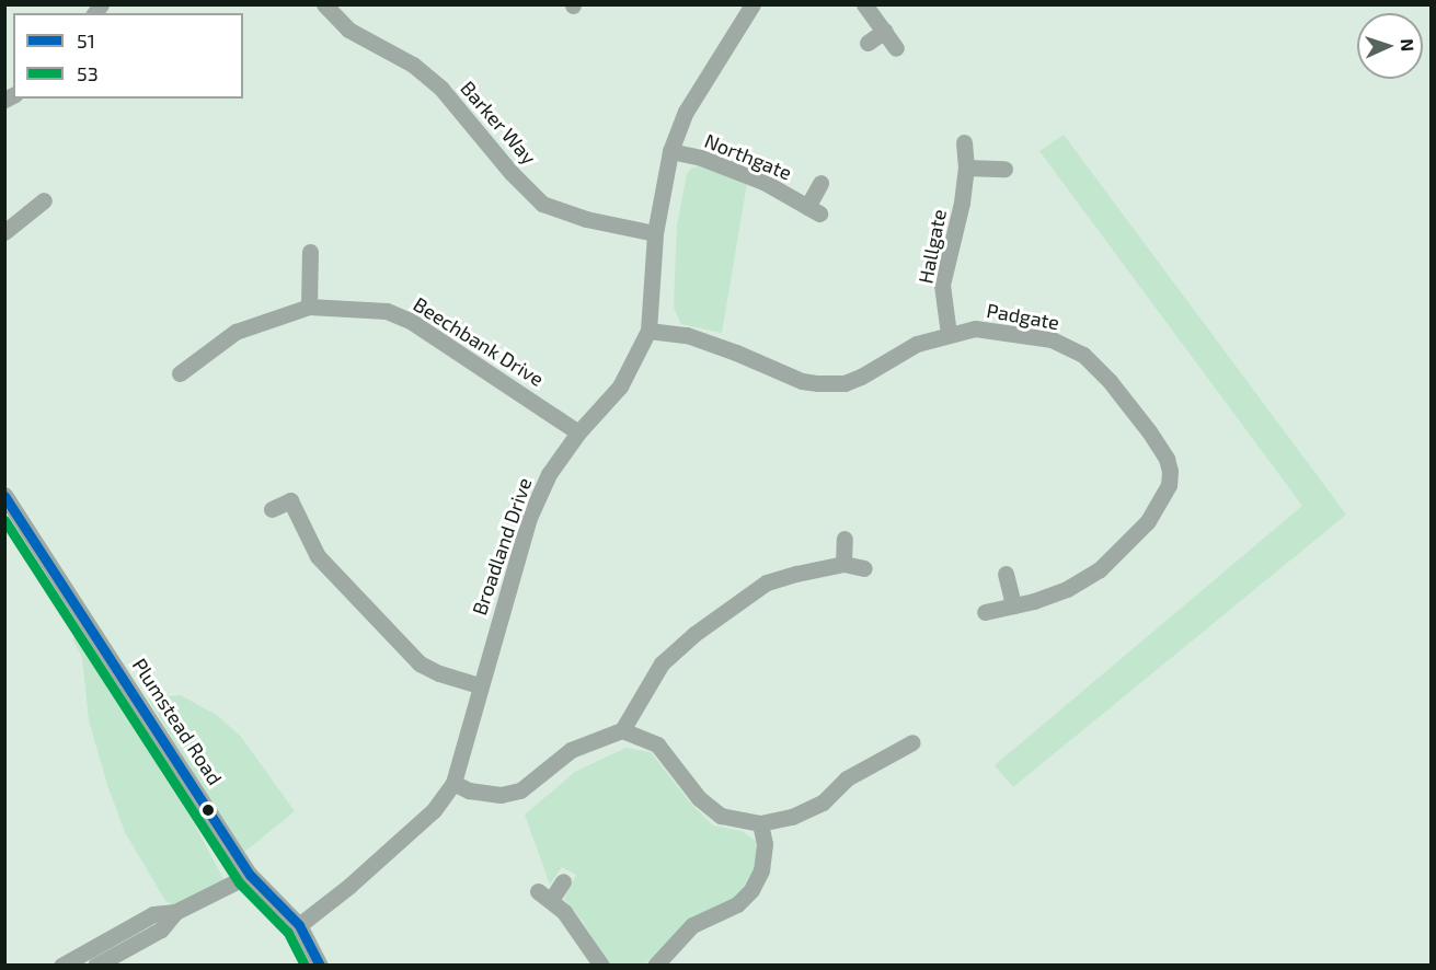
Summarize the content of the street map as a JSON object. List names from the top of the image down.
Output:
{
  "streets": {
    "street": [
      "Barker Way",
      "Northgate",
      "Hallgate",
      "Padgate",
      "Beechbank Drive",
      "Broadland Drive",
      "Plumstead Road"
    ]
  },
  "crossings": [
    ["Barker Way", "Broadland Drive"],
    ["Northgate", "Broadland Drive"],
    ["Hallgate", "Padgate"],
    ["Padgate", "Broadland Drive"],
    ["Beechbank Drive", "Broadland Drive"],
    ["Broadland Drive", "Plumstead Road"]
  ],
  "lines": ["transit line 51", "transit line 53"],
  "legend": ["51", "53"],
  "north": "right"
}
